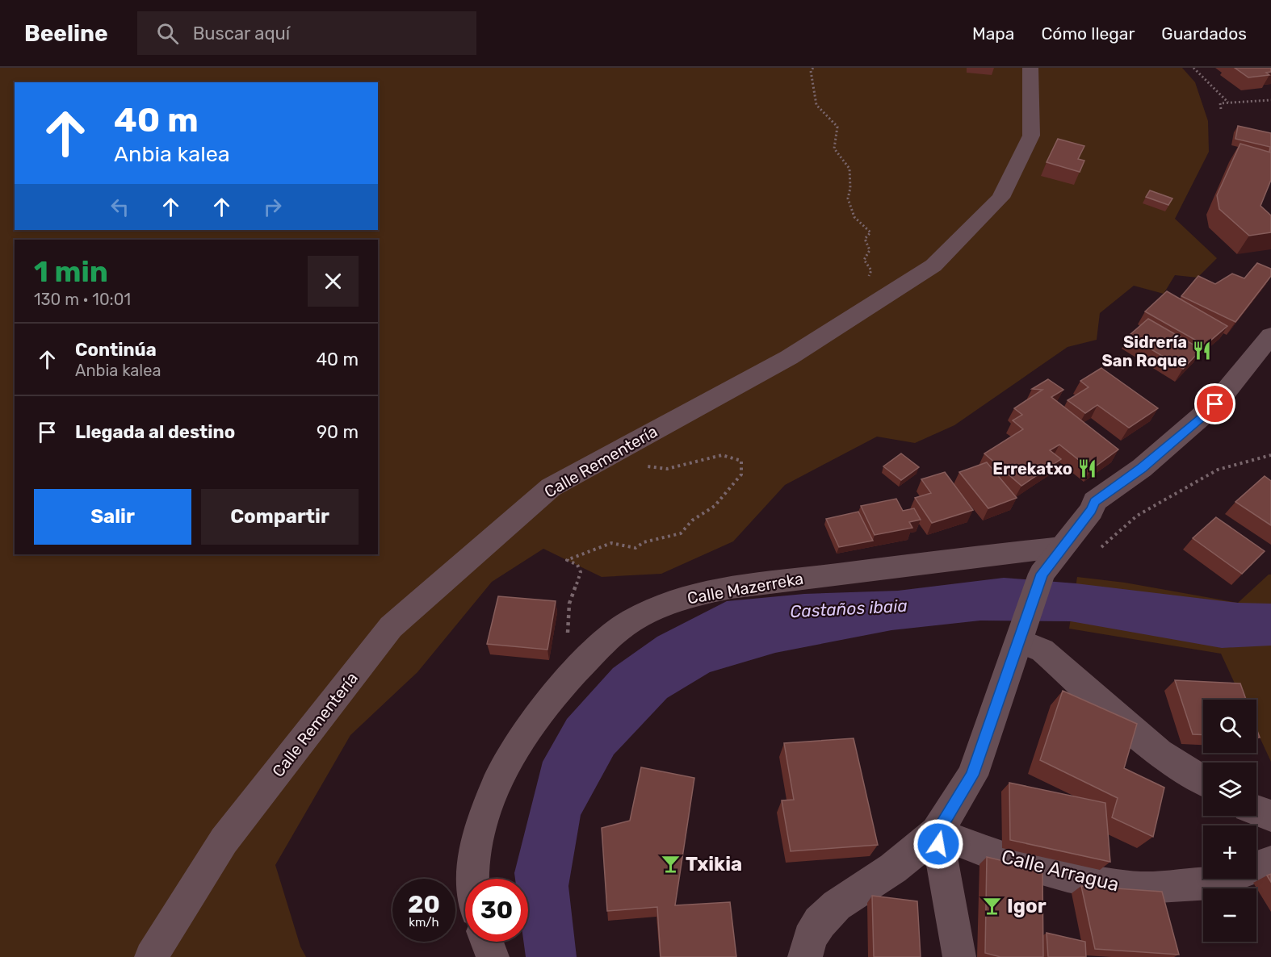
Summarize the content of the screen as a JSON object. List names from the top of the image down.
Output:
{
  "streets": {
    "street": ["Calle Rementería", "Calle Mazerreka", "Calle Arragua"]
  },
  "water": ["Castaños ibaia"],
  "places": {
    "restaurant": ["Sidrería San Roque", "Errekatxo"],
    "bar": ["Txikia", "Igor"]
  },
  "page": {
    "header": "Beeline",
    "search": "Buscar aquí",
    "nav": ["Mapa", "Cómo llegar", "Guardados"],
    "turn": ["40 m", "Anbia kalea"],
    "heading": ["1 min", "130 m · 10:01"],
    "list": [
      {
        "name": "Continúa",
        "note": "Anbia kalea",
        "value": "40 m"
      },
      {
        "name": "Llegada al destino",
        "value": "90 m"
      }
    ],
    "buttons": ["Salir", "Compartir"],
    "map_buttons": ["+", "−"],
    "speed": "20 km/h",
    "limit": "30"
  }
}
